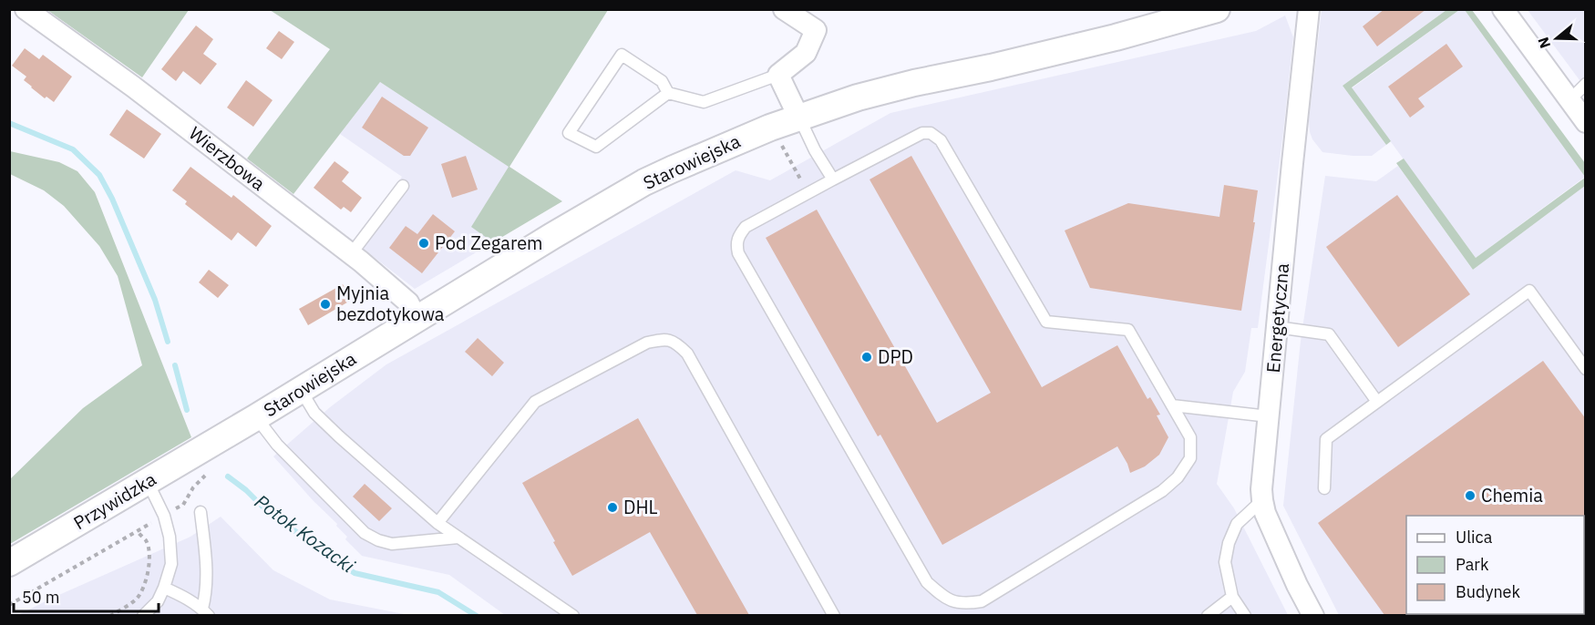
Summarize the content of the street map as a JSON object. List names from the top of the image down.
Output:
{
  "streets": {
    "street": [
      "Wierzbowa",
      "Starowiejska",
      "Energetyczna",
      "Przywidzka"
    ]
  },
  "crossings": [
    ["Wierzbowa", "Starowiejska"],
    ["Starowiejska", "Przywidzka"]
  ],
  "water": ["Potok Kozacki"],
  "places": [
    "Pod Zegarem",
    "Myjnia bezdotykowa",
    "DPD",
    "Chemia",
    "DHL"
  ],
  "legend": ["Ulica", "Park", "Budynek"],
  "scale_bar": "50 m",
  "north": "left"
}
